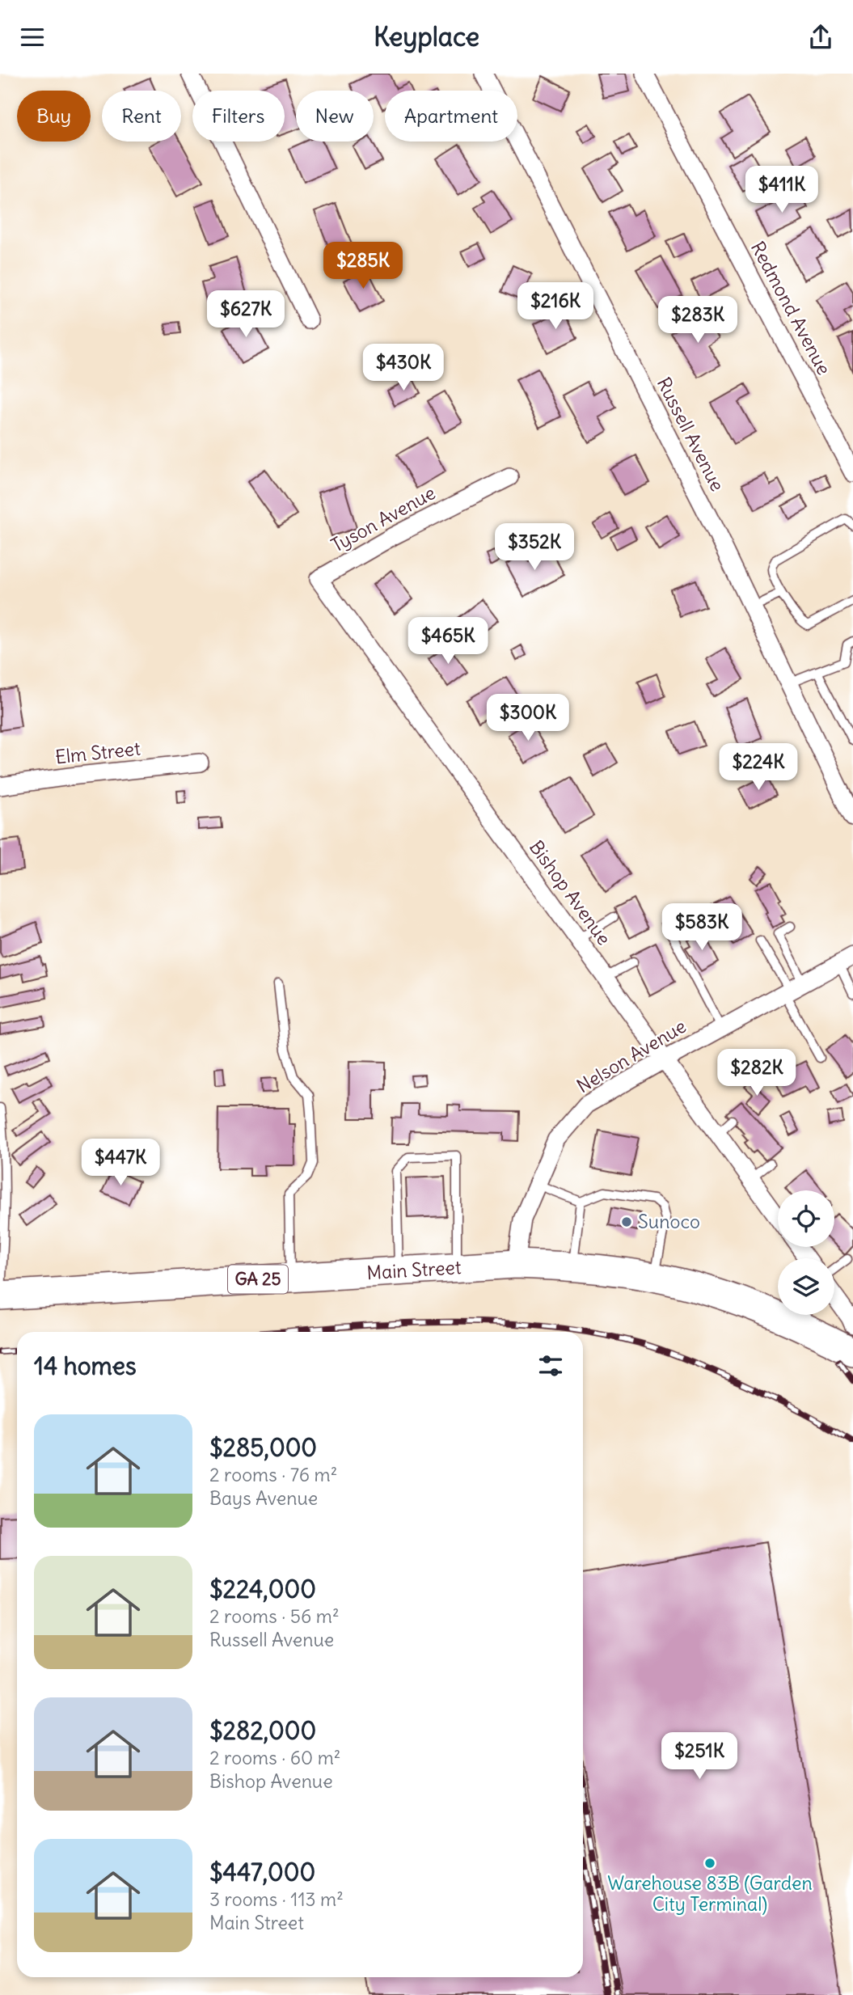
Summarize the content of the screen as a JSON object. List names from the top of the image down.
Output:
{
  "streets": {
    "main road": ["Main Street", "GA 25"],
    "street": [
      "Redmond Avenue",
      "Russell Avenue",
      "Tyson Avenue",
      "Elm Street",
      "Bishop Avenue",
      "Nelson Avenue"
    ]
  },
  "crossings": [
    ["Tyson Avenue", "Bishop Avenue"],
    ["Bishop Avenue", "Nelson Avenue"],
    ["Nelson Avenue", "Main Street"]
  ],
  "places": ["Sunoco", "Warehouse 83B (Garden City Terminal)"],
  "page": {
    "header": "Keyplace",
    "chip": [
      "Buy",
      "Rent",
      "Filters",
      "New",
      "Apartment"
    ],
    "price": [
      "$411K",
      "$285K",
      "$216K",
      "$627K",
      "$283K",
      "$430K",
      "$352K",
      "$465K",
      "$300K",
      "$224K",
      "$583K",
      "$282K",
      "$447K",
      "$251K"
    ],
    "heading": "14 homes",
    "list": [
      {
        "name": "$285,000",
        "note": "2 rooms · 76 m² · Bays Avenue"
      },
      {
        "name": "$224,000",
        "note": "2 rooms · 56 m² · Russell Avenue"
      },
      {
        "name": "$282,000",
        "note": "2 rooms · 60 m² · Bishop Avenue"
      },
      {
        "name": "$447,000",
        "note": "3 rooms · 113 m² · Main Street"
      }
    ]
  }
}
